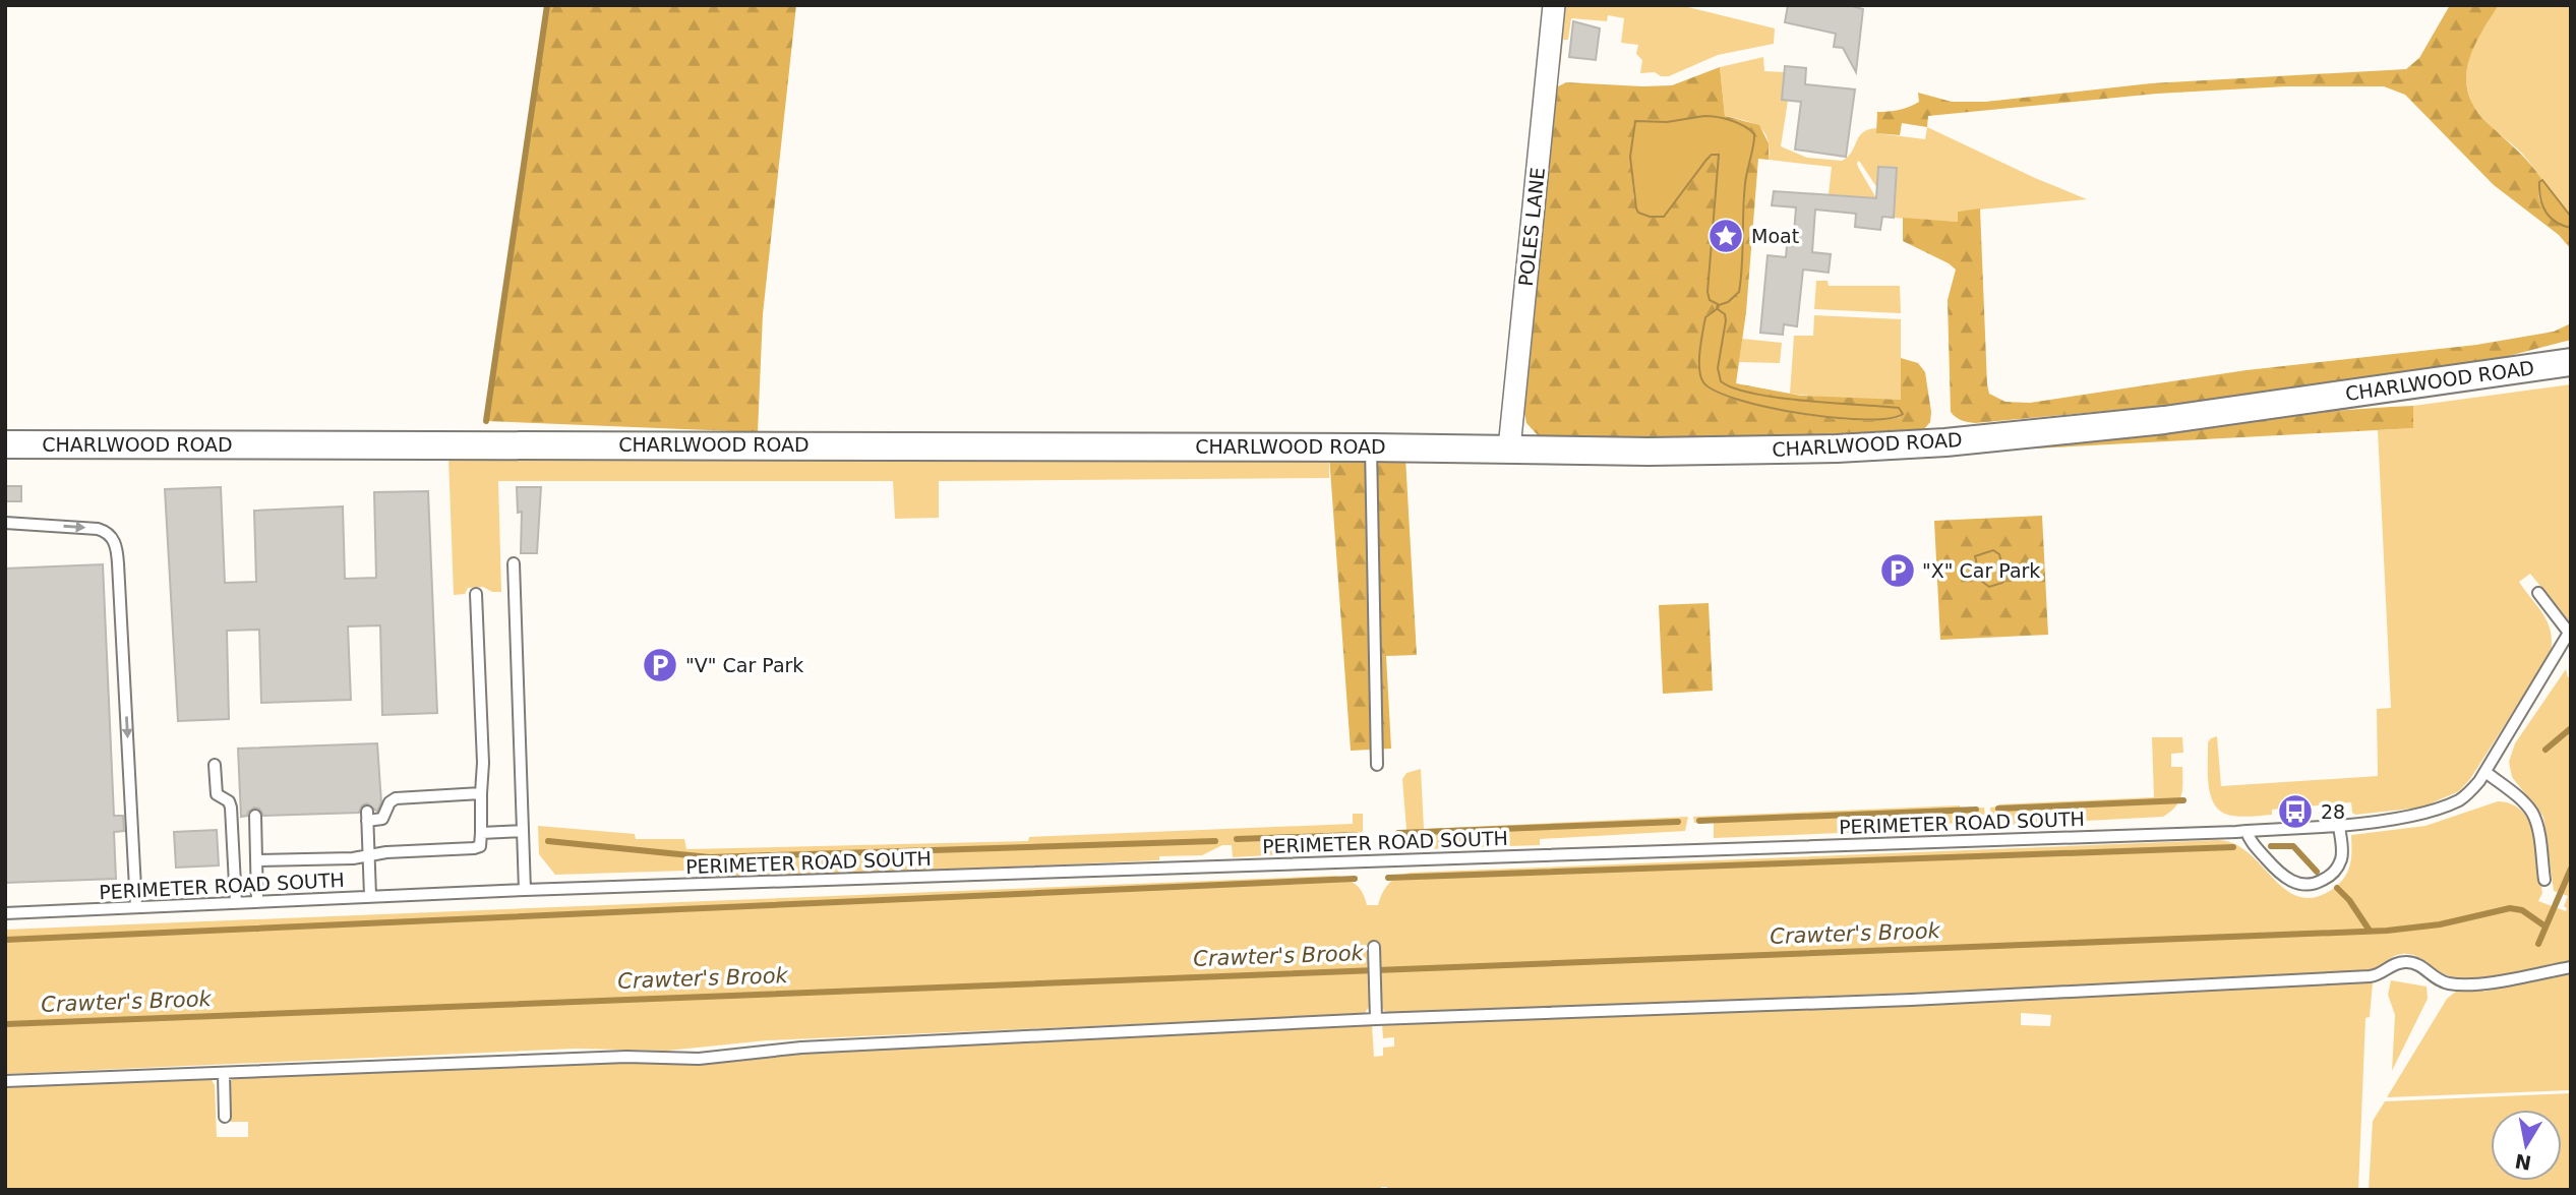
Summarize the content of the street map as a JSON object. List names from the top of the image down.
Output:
{
  "streets": {
    "street": ["POLES LANE", "CHARLWOOD ROAD"],
    "lane": ["PERIMETER ROAD SOUTH"]
  },
  "crossings": [
    ["POLES LANE", "CHARLWOOD ROAD"]
  ],
  "water": ["Crawter's Brook"],
  "places": {
    "place": ["Moat"],
    "parking": ["\"X\" Car Park", "\"V\" Car Park"],
    "bus stop": ["28"]
  },
  "north": "bottom"
}
